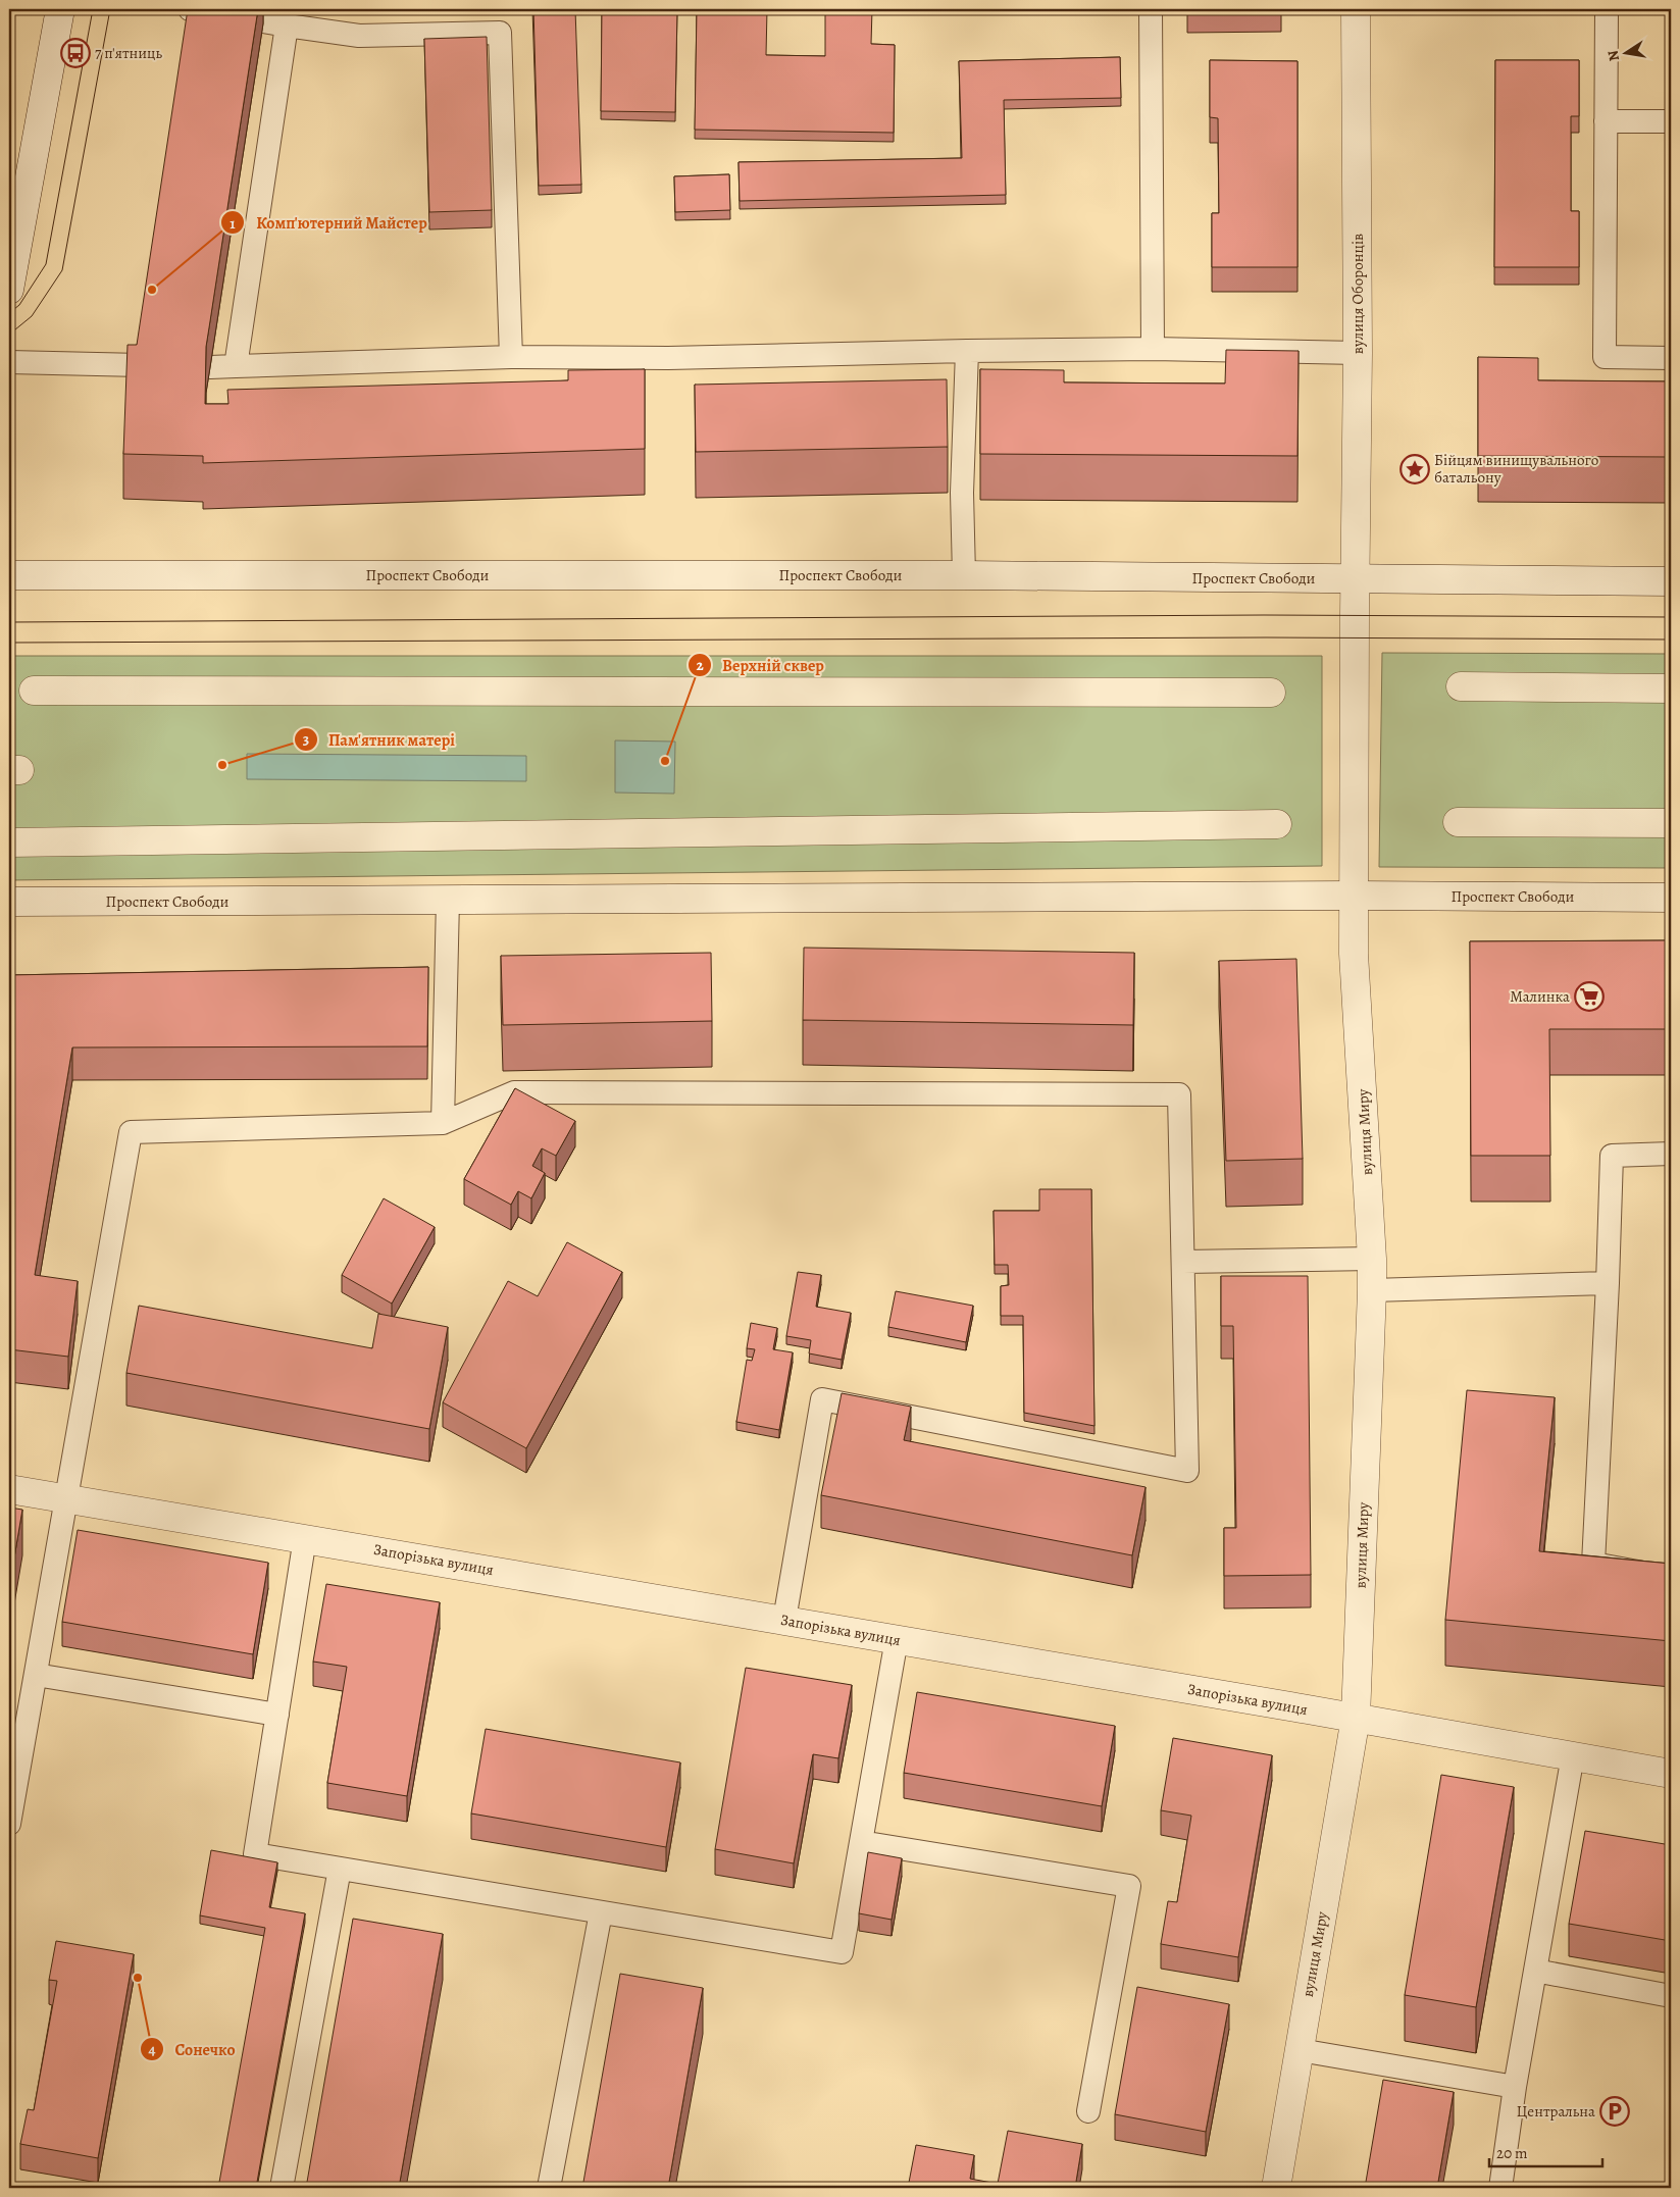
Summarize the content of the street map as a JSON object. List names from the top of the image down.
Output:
{
  "streets": {
    "street": [
      "вулиця Оборонців",
      "Проспект Свободи",
      "вулиця Миру",
      "Запорізька вулиця"
    ]
  },
  "crossings": [
    ["вулиця Оборонців", "Проспект Свободи"],
    ["вулиця Оборонців", "вулиця Миру"],
    ["Проспект Свободи", "вулиця Миру"],
    ["вулиця Миру", "Запорізька вулиця"]
  ],
  "places": {
    "bus stop": ["7 п'ятниць"],
    "other": [
      "Комп'ютерний Майстер",
      "Верхній сквер",
      "Пам'ятник матері",
      "Сонечко"
    ],
    "place": ["Бійцям винищувального батальону"],
    "supermarket": ["Малинка"],
    "parking": ["Центральна"]
  },
  "scale_bar": "20 m",
  "north": "left"
}
